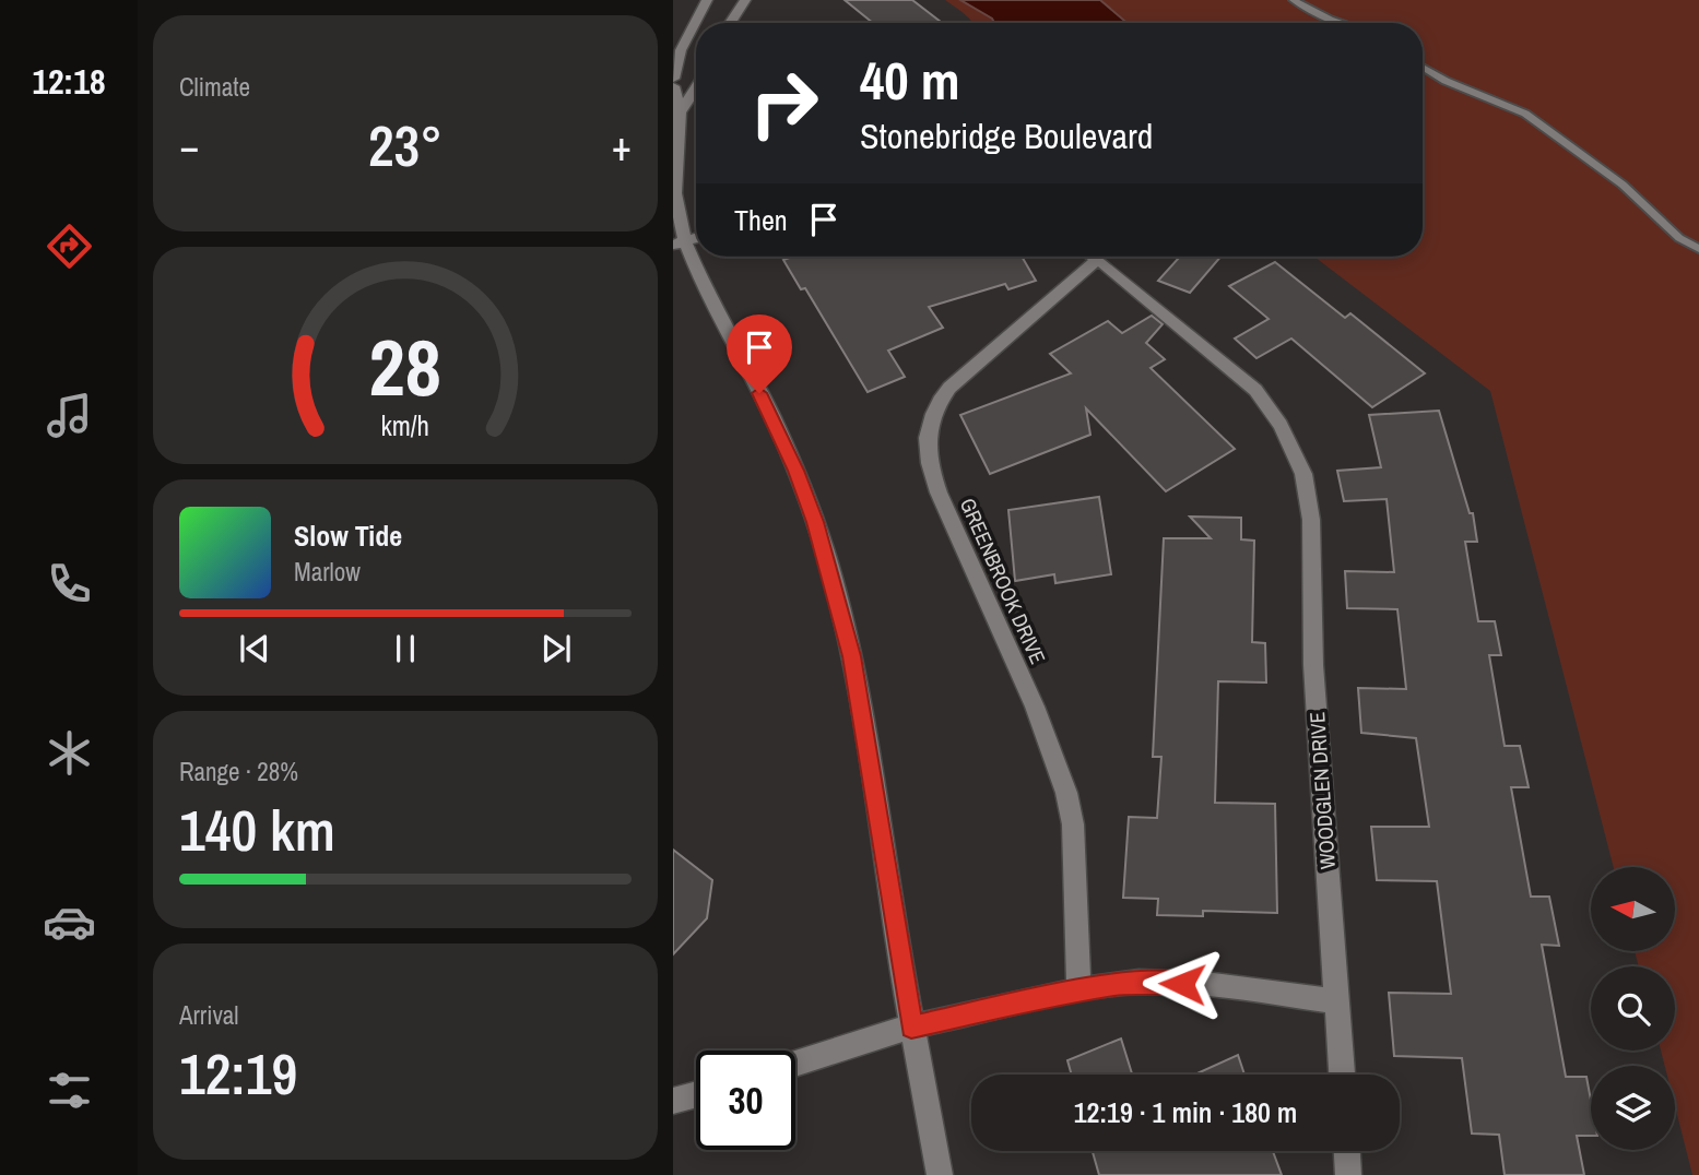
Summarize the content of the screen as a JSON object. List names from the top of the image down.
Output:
{
  "streets": {
    "street": ["GREENBROOK DRIVE", "WOODGLEN DRIVE"]
  },
  "crossings": [
    ["GREENBROOK DRIVE", "WOODGLEN DRIVE"]
  ],
  "north": "left",
  "page": {
    "tabs": "12:18",
    "tile": [
      "Climate",
      ["Range · 28%", "140 km"],
      ["Arrival", "12:19"]
    ],
    "turn": ["40 m", "Stonebridge Boulevard"],
    "heat": ["−", "23°", "+"],
    "then": "Then",
    "song": ["Slow Tide", "Marlow"],
    "limit": "30",
    "trip": "12:19 · 1 min · 180 m",
    "gauge": ["28", "km/h"]
  }
}
